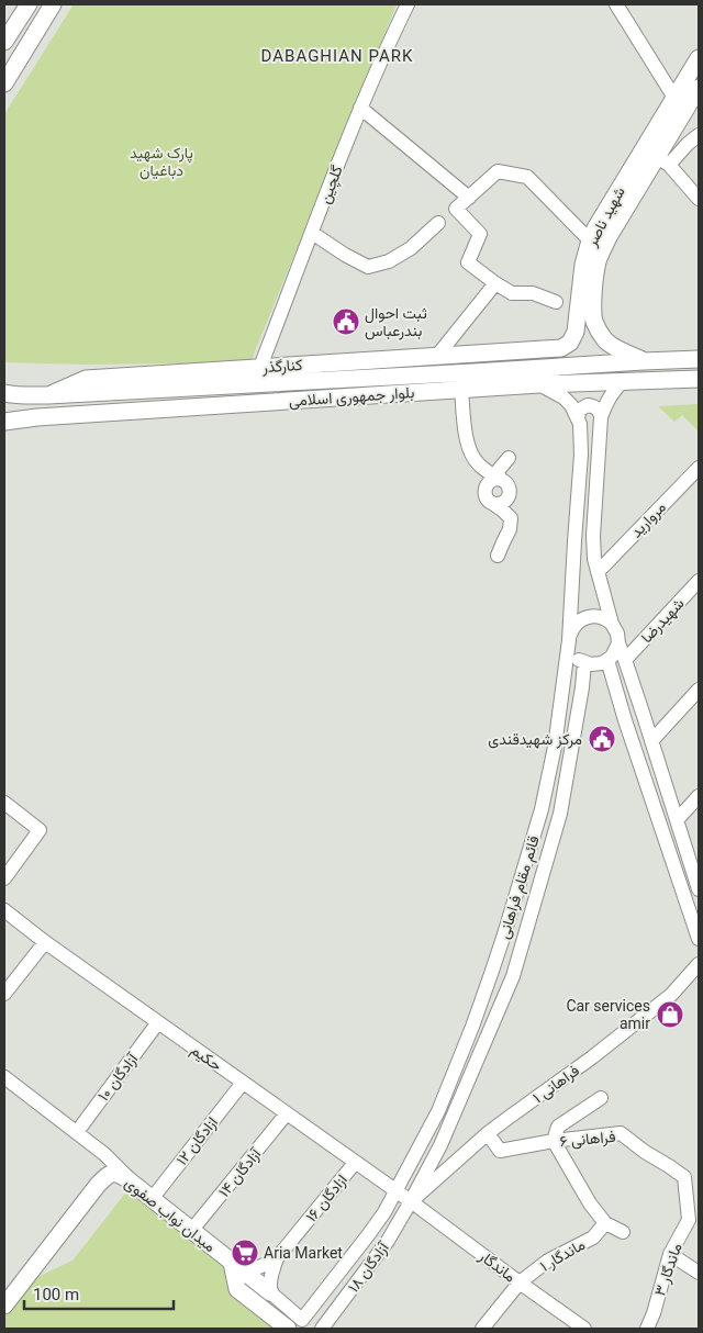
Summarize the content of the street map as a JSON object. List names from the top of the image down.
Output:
{
  "streets": {
    "main road": [
      "شهید ناصر",
      "کنارگذر",
      "بلوار جمهوری اسلامی",
      "میدان نواب صفوی"
    ],
    "street": [
      "گلچین",
      "مروارید",
      "شهیدرضا",
      "قائم مقام فراهانی",
      "حکیم",
      "آزادگان ۱۰",
      "فراهانی ۱",
      "فراهانی ۶",
      "ازادگان ۱۲",
      "آزادگان ۱۴",
      "ازادگان ۱۶",
      "ماندگار ۱",
      "ماندگار",
      "آزادگان ۱۸",
      "ماندگار ۳"
    ]
  },
  "crossings": [
    ["گلچین", "کنارگذر"],
    ["شهید ناصر", "کنارگذر"],
    ["شهید ناصر", "بلوار جمهوری اسلامی"],
    ["کنارگذر", "بلوار جمهوری اسلامی"],
    ["قائم مقام فراهانی", "حکیم"],
    ["قائم مقام فراهانی", "فراهانی ۱"],
    ["قائم مقام فراهانی", "ازادگان ۱۶"],
    ["قائم مقام فراهانی", "میدان نواب صفوی"],
    ["قائم مقام فراهانی", "ماندگار"],
    ["قائم مقام فراهانی", "آزادگان ۱۸"],
    ["حکیم", "آزادگان ۱۰"],
    ["حکیم", "فراهانی ۱"],
    ["حکیم", "ازادگان ۱۲"],
    ["حکیم", "آزادگان ۱۴"],
    ["حکیم", "ازادگان ۱۶"],
    ["حکیم", "ماندگار"],
    ["حکیم", "آزادگان ۱۸"],
    ["فراهانی ۱", "فراهانی ۶"],
    ["فراهانی ۱", "ماندگار"],
    ["فراهانی ۱", "آزادگان ۱۸"],
    ["فراهانی ۶", "ماندگار ۳"],
    ["ازادگان ۱۲", "میدان نواب صفوی"],
    ["آزادگان ۱۴", "میدان نواب صفوی"],
    ["ازادگان ۱۶", "میدان نواب صفوی"],
    ["ماندگار ۱", "ماندگار"],
    ["ماندگار", "آزادگان ۱۸"]
  ],
  "districts": ["DABAGHIAN PARK"],
  "parks": ["پارک شهید دباغیان"],
  "places": {
    "public building": ["ثبت احوال بندرعباس", "مرکز شهیدقندی"],
    "shop": ["Car services amir"],
    "supermarket": ["Aria Market"]
  },
  "scale_bar": "100 m"
}
